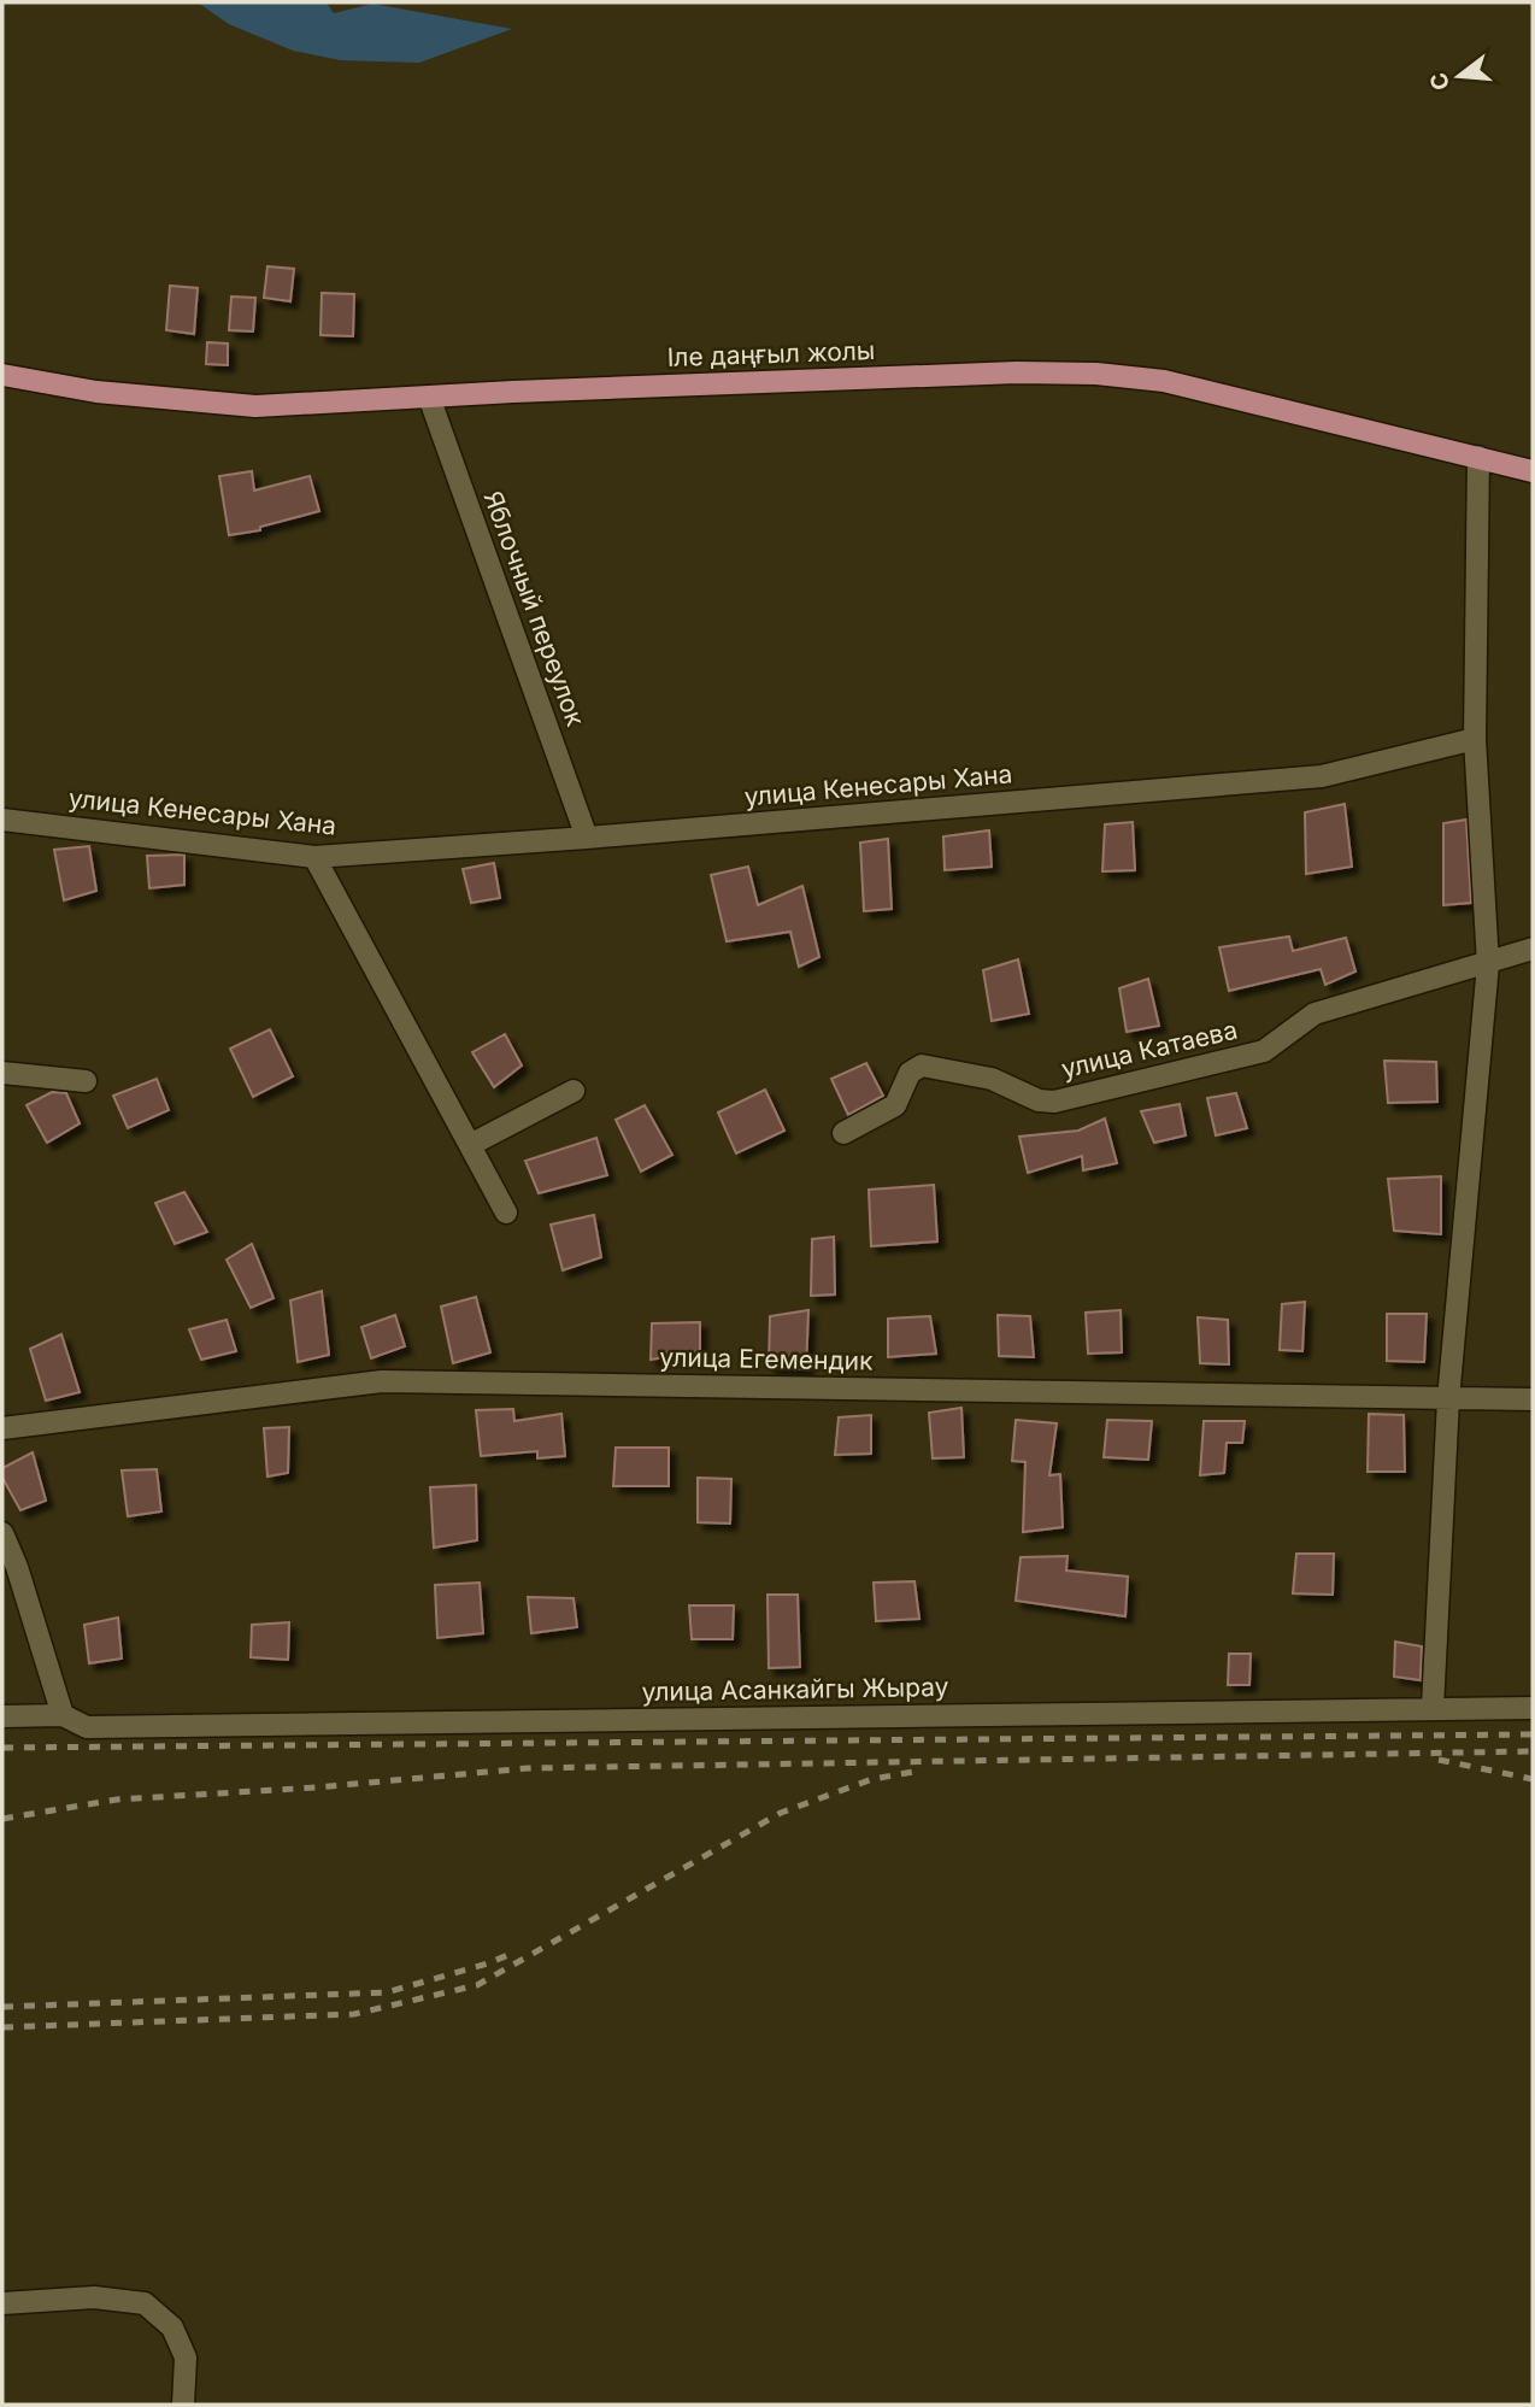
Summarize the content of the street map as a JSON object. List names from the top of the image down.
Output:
{
  "streets": {
    "main road": ["Іле даңғыл жолы"],
    "street": [
      "Яблочный переулок",
      "улица Кенесары Хана",
      "улица Катаева",
      "улица Егемендик",
      "улица Асанкайгы Жырау"
    ]
  },
  "crossings": [
    ["Іле даңғыл жолы", "Яблочный переулок"],
    ["Яблочный переулок", "улица Кенесары Хана"]
  ],
  "north": "left"
}
